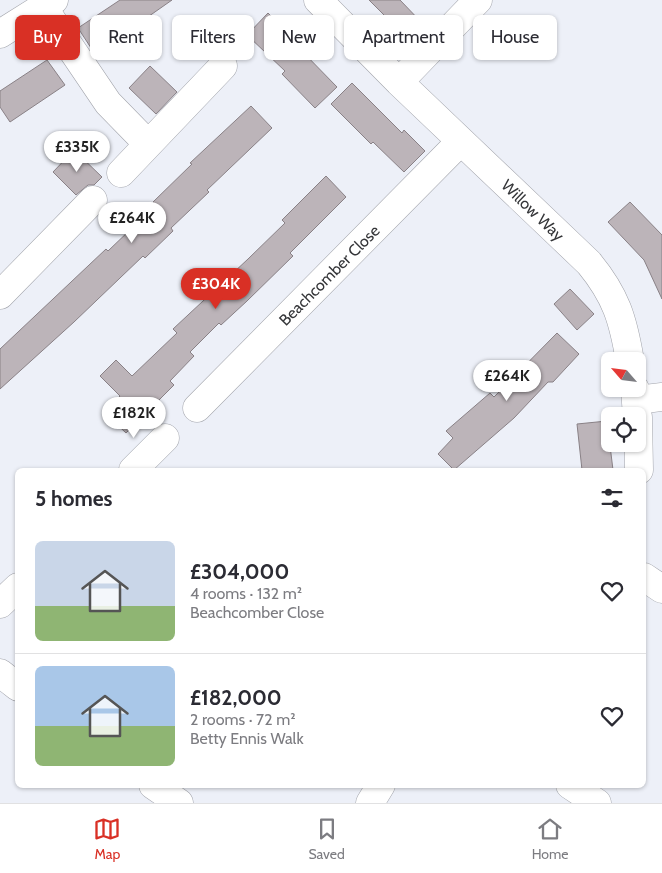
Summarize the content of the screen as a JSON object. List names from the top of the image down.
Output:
{
  "streets": {
    "street": ["Willow Way", "Beachcomber Close"]
  },
  "crossings": [
    ["Willow Way", "Beachcomber Close"]
  ],
  "north": "top left",
  "page": {
    "chip": [
      "Buy",
      "Rent",
      "Filters",
      "New",
      "Apartment",
      "House"
    ],
    "price": [
      "£335K",
      "£264K",
      "£304K",
      "£264K",
      "£182K"
    ],
    "heading": "5 homes",
    "list": [
      {
        "name": "£304,000",
        "note": "4 rooms · 132 m² · Beachcomber Close"
      },
      {
        "name": "£182,000",
        "note": "2 rooms · 72 m² · Betty Ennis Walk"
      }
    ],
    "tabs": ["Map", "Saved", "Home"]
  }
}
